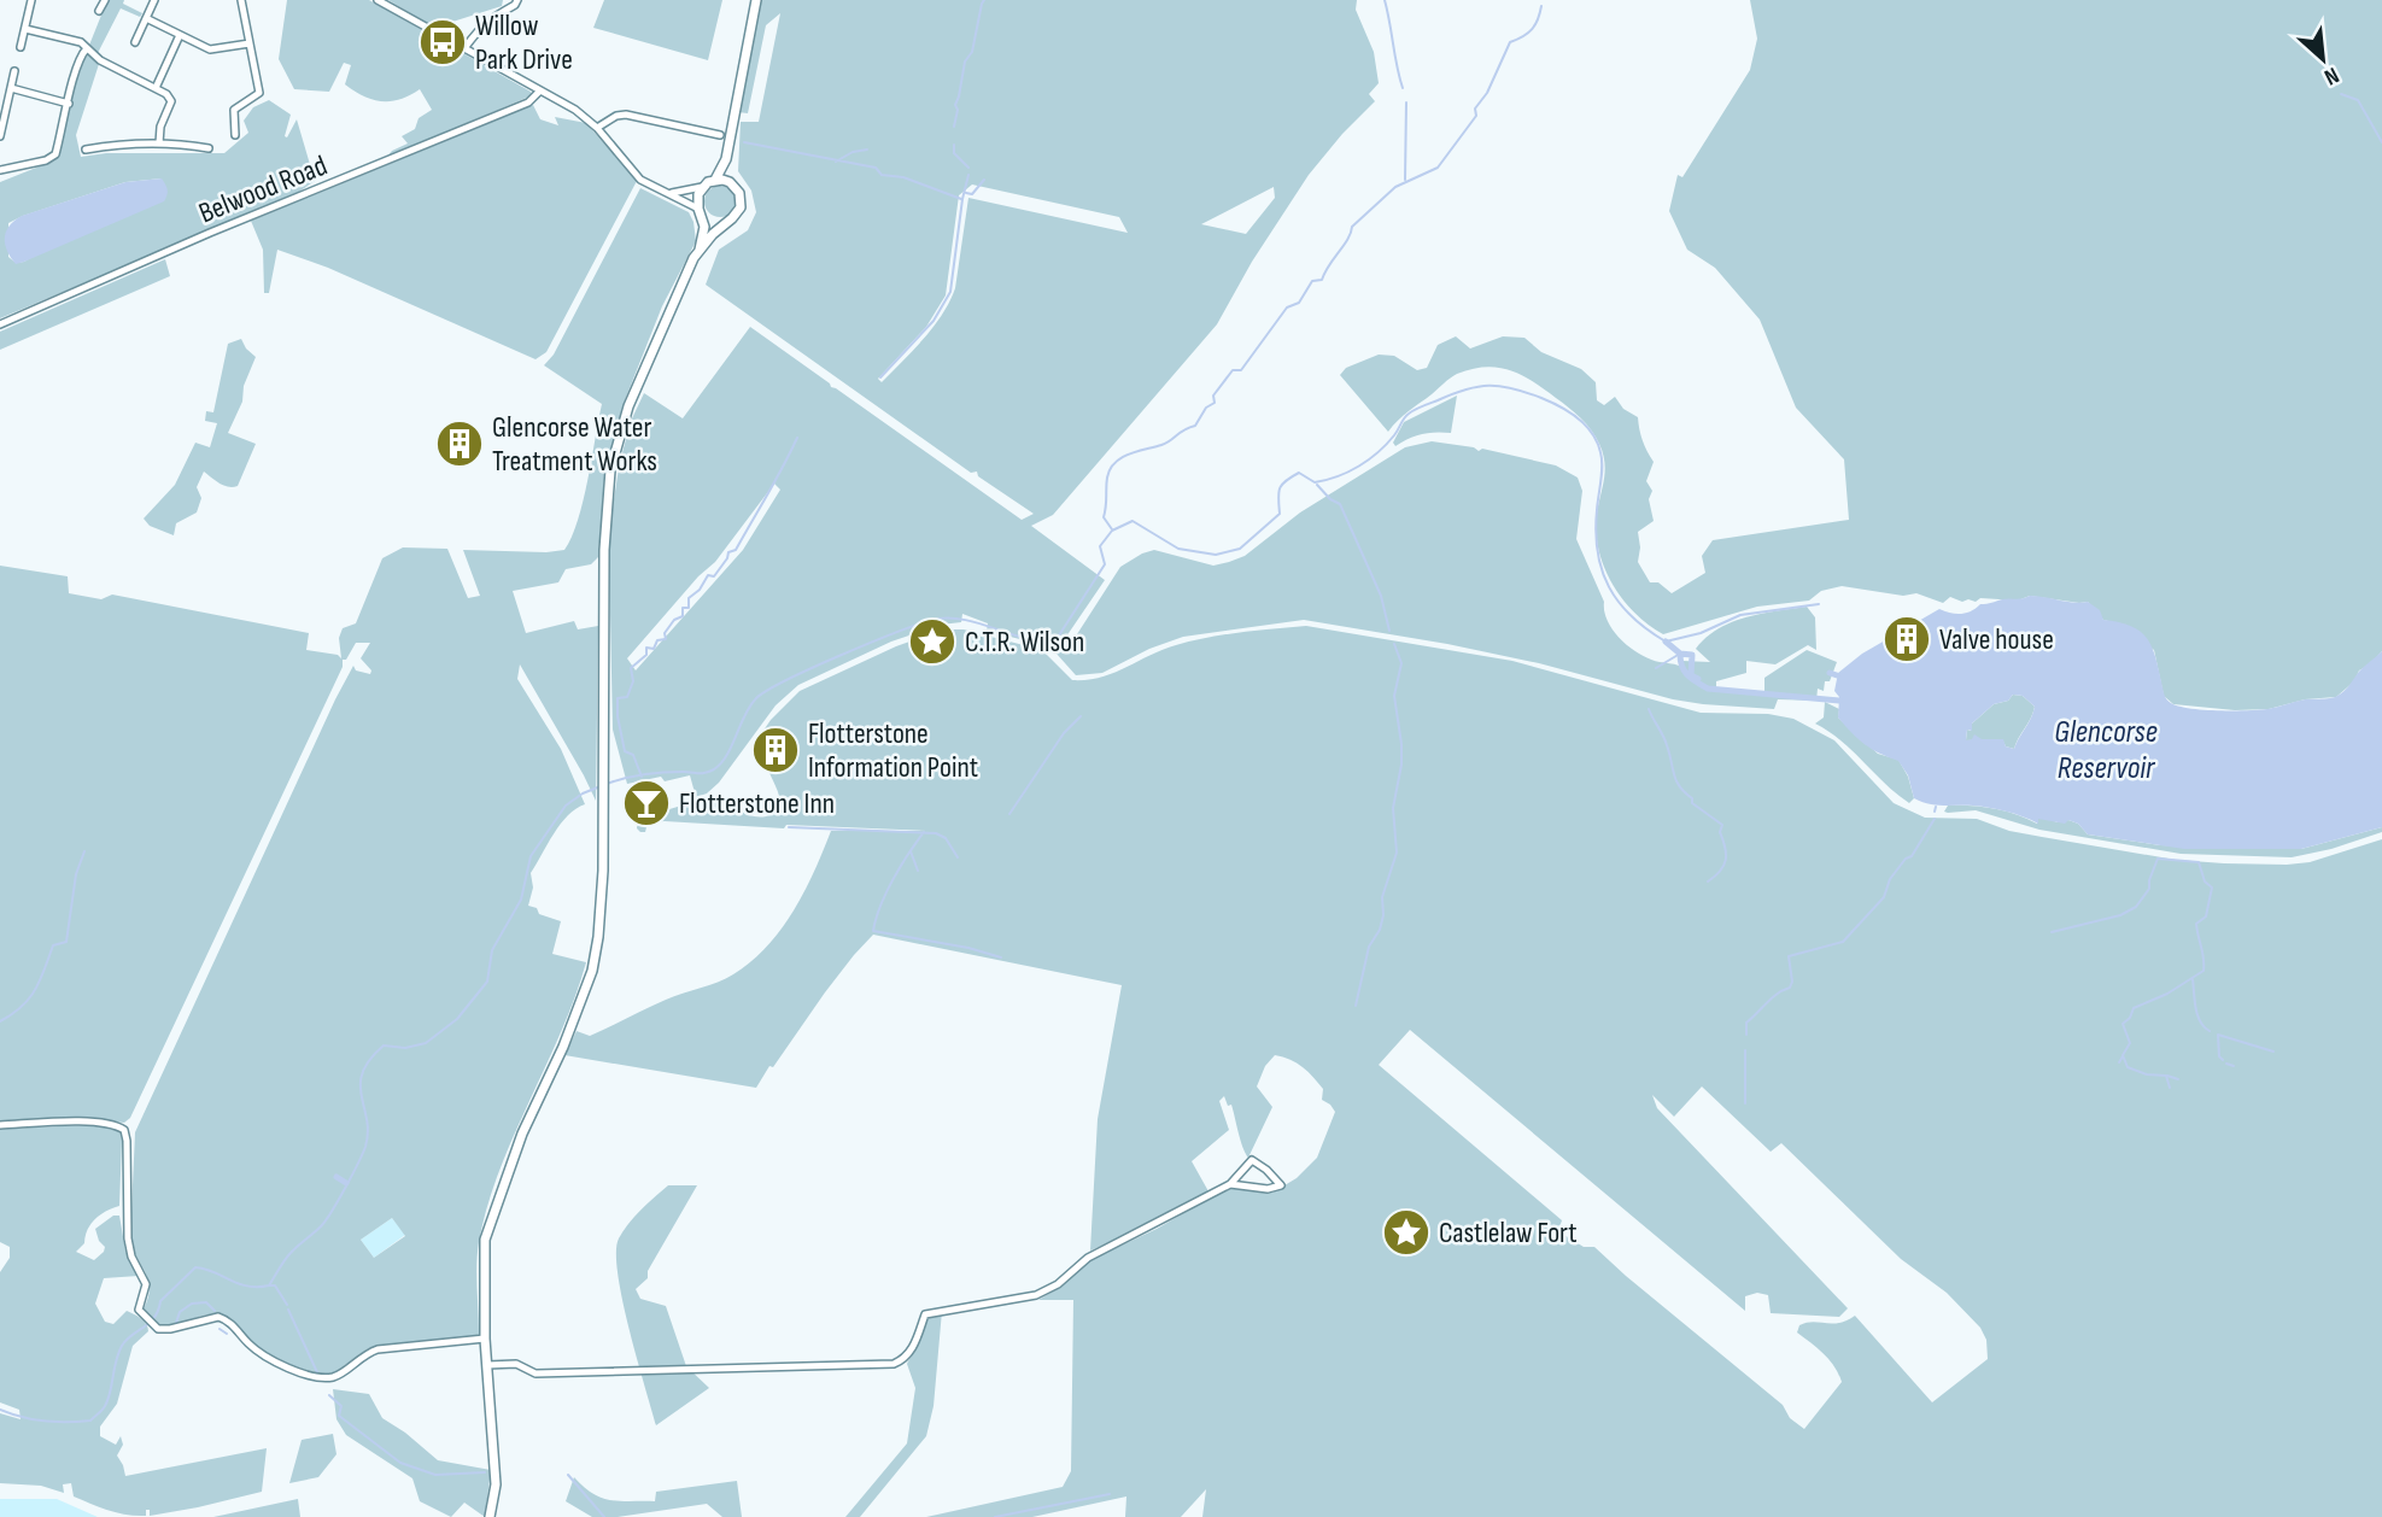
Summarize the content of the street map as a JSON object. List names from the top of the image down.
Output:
{
  "streets": {
    "street": ["Belwood Road"]
  },
  "water": ["Glencorse Reservoir"],
  "places": {
    "bus stop": ["Willow Park Drive"],
    "building": ["Glencorse Water Treatment Works", "Valve house", "Flotterstone Information Point"],
    "place": ["C.T.R. Wilson", "Castlelaw Fort"],
    "bar": ["Flotterstone Inn"]
  },
  "north": "bottom right"
}
